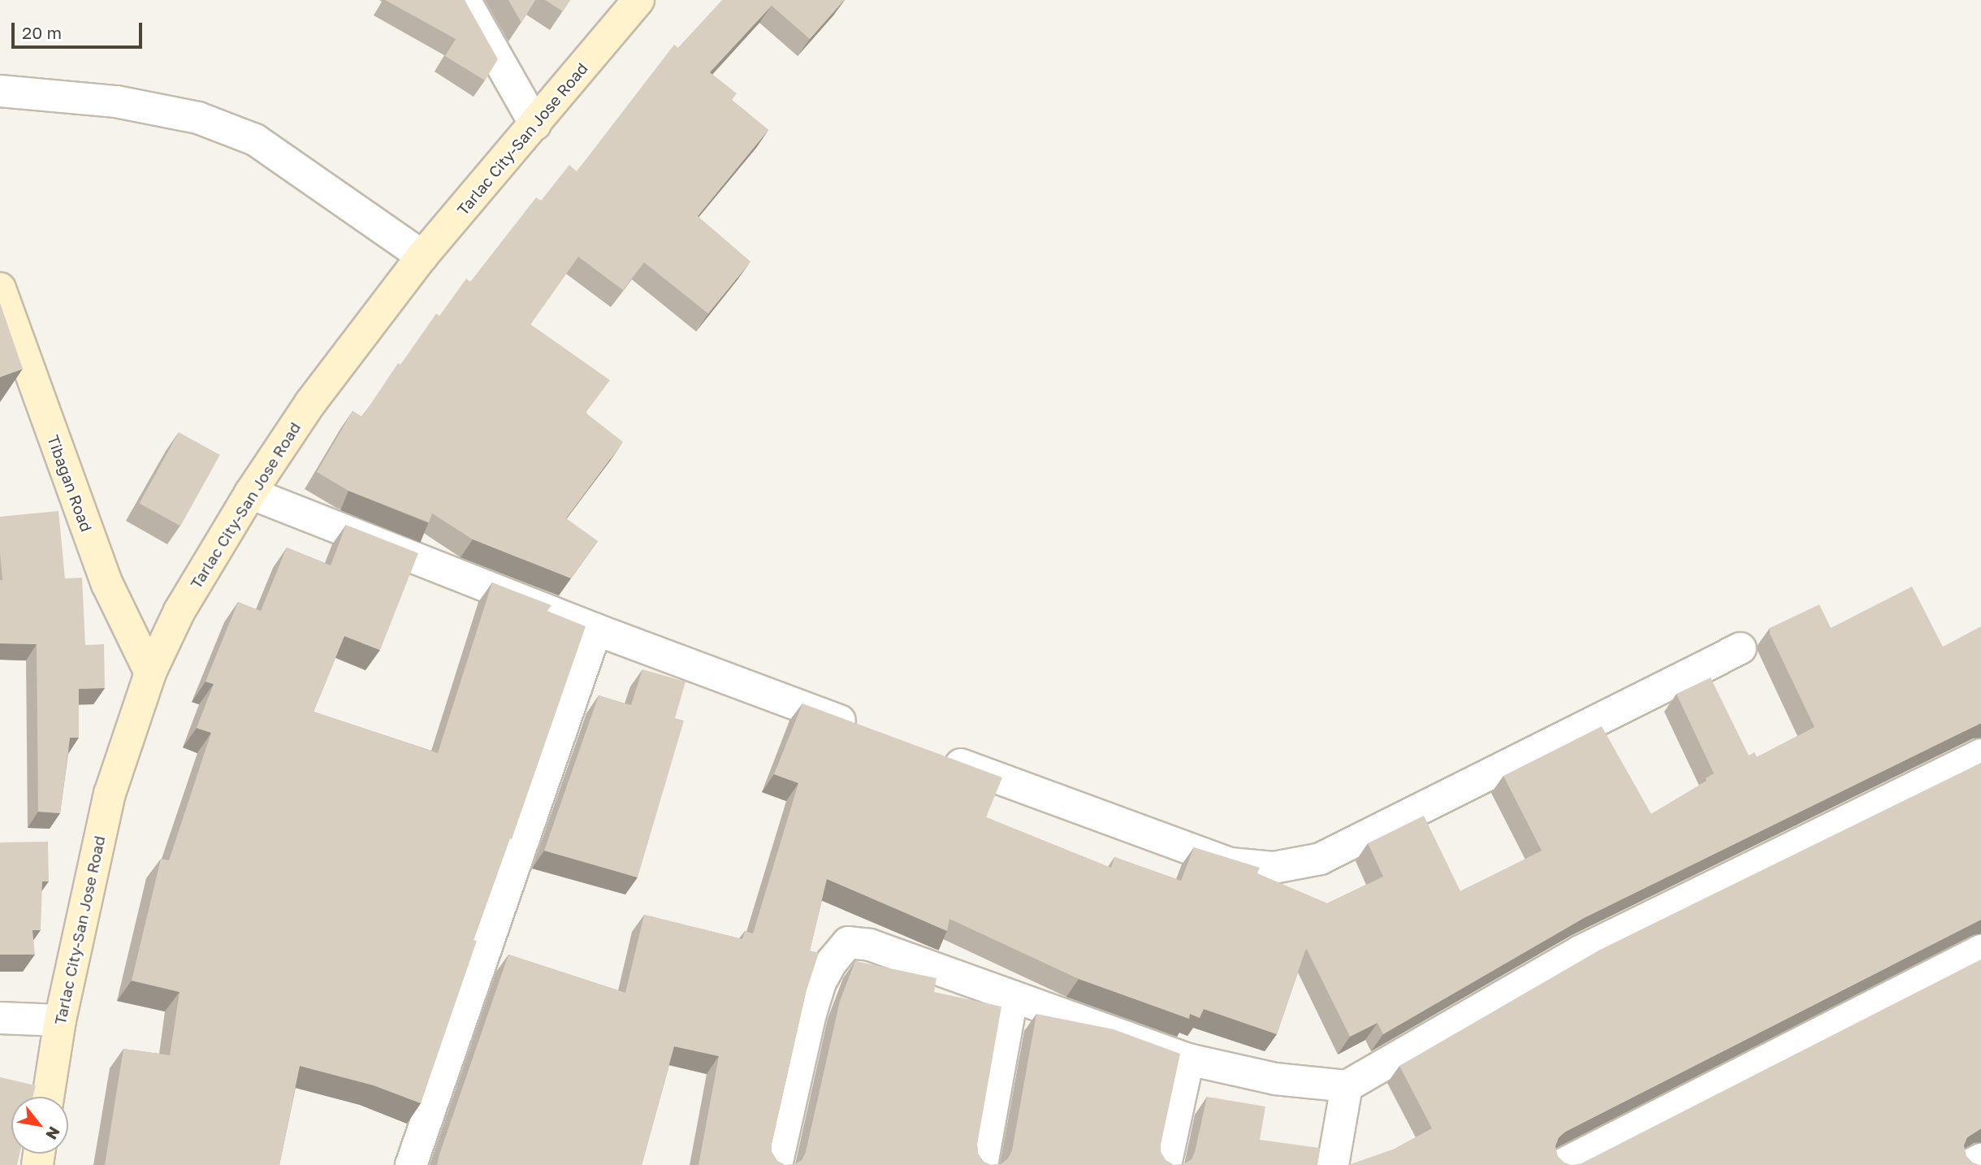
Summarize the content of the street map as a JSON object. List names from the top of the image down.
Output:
{
  "streets": {
    "main road": ["Tarlac City-San Jose Road", "Tibagan Road"]
  },
  "crossings": [
    ["Tarlac City-San Jose Road", "Tibagan Road"]
  ],
  "scale_bar": "20 m",
  "north": "bottom right"
}
